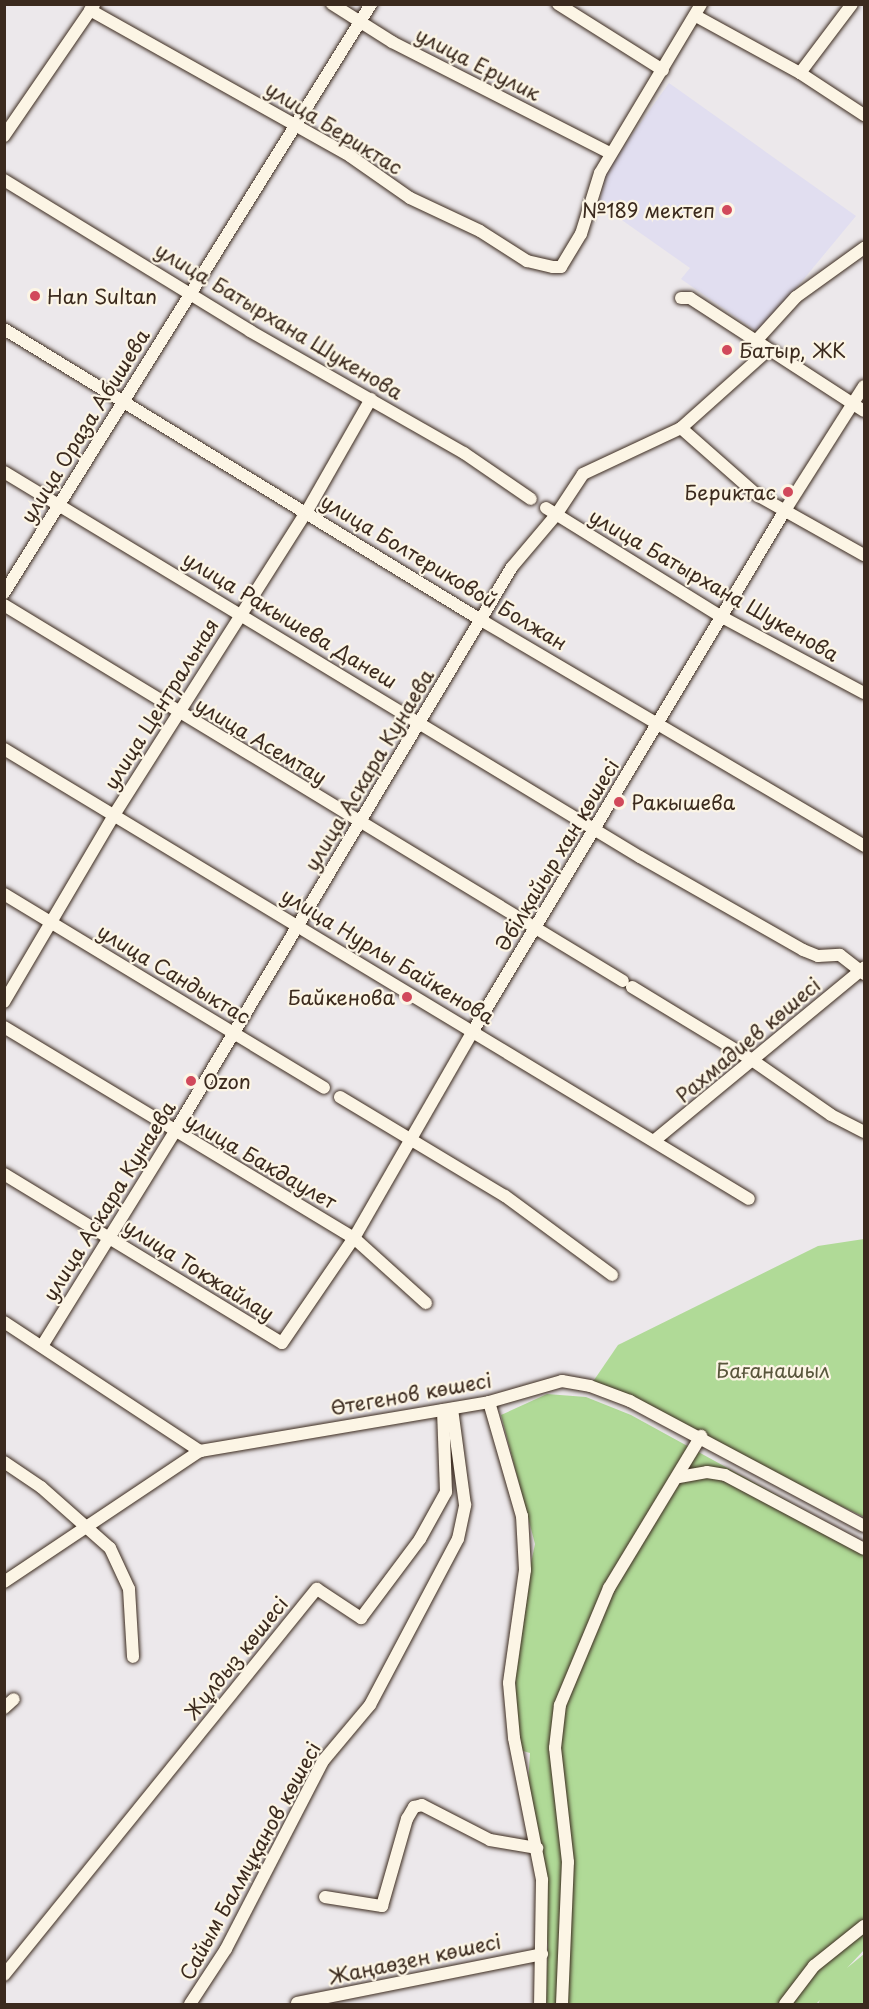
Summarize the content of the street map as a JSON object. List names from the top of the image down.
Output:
{
  "streets": {
    "street": [
      "улица Ерулик",
      "улица Бериктас",
      "улица Батырхана Шукенова",
      "улица Ораза Абишева",
      "улица Болтериковой Болжан",
      "улица Ракышева Данеш",
      "улица Центральная",
      "улица Асемтау",
      "улица Аскара Кунаева",
      "Әбілқайыр хан көшесі",
      "улица Нурлы Байкенова",
      "улица Сандыктас",
      "Рахмадиев көшесі",
      "улица Бакдаулет",
      "улица Токжайлау",
      "Өтегенов көшесі",
      "Жұлдыз көшесі",
      "Сайым Балмұқанов көшесі",
      "Жаңаөзен көшесі"
    ]
  },
  "crossings": [
    ["улица Ерулик", "улица Бериктас"],
    ["улица Ерулик", "улица Ораза Абишева"],
    ["улица Бериктас", "улица Ораза Абишева"],
    ["улица Батырхана Шукенова", "улица Ораза Абишева"],
    ["улица Батырхана Шукенова", "улица Центральная"],
    ["улица Батырхана Шукенова", "улица Аскара Кунаева"],
    ["улица Батырхана Шукенова", "Әбілқайыр хан көшесі"],
    ["улица Ораза Абишева", "улица Болтериковой Болжан"],
    ["улица Ораза Абишева", "улица Ракышева Данеш"],
    ["улица Болтериковой Болжан", "улица Центральная"],
    ["улица Болтериковой Болжан", "улица Аскара Кунаева"],
    ["улица Болтериковой Болжан", "Әбілқайыр хан көшесі"],
    ["улица Ракышева Данеш", "улица Центральная"],
    ["улица Ракышева Данеш", "улица Аскара Кунаева"],
    ["улица Ракышева Данеш", "Әбілқайыр хан көшесі"],
    ["улица Ракышева Данеш", "Рахмадиев көшесі"],
    ["улица Центральная", "улица Асемтау"],
    ["улица Центральная", "улица Нурлы Байкенова"],
    ["улица Центральная", "улица Сандыктас"],
    ["улица Асемтау", "улица Аскара Кунаева"],
    ["улица Асемтау", "Әбілқайыр хан көшесі"],
    ["улица Асемтау", "Рахмадиев көшесі"],
    ["улица Аскара Кунаева", "улица Нурлы Байкенова"],
    ["улица Аскара Кунаева", "улица Сандыктас"],
    ["улица Аскара Кунаева", "улица Бакдаулет"],
    ["улица Аскара Кунаева", "улица Токжайлау"],
    ["Әбілқайыр хан көшесі", "улица Нурлы Байкенова"],
    ["Әбілқайыр хан көшесі", "улица Бакдаулет"],
    ["Әбілқайыр хан көшесі", "улица Токжайлау"],
    ["улица Нурлы Байкенова", "Рахмадиев көшесі"],
    ["Өтегенов көшесі", "Жұлдыз көшесі"],
    ["Өтегенов көшесі", "Сайым Балмұқанов көшесі"],
    ["Жұлдыз көшесі", "Сайым Балмұқанов көшесі"]
  ],
  "parks": ["Бағанашыл"],
  "places": [
    "№189 мектеп",
    "Han Sultan",
    "Батыр, ЖК",
    "Бериктас",
    "Ракышева",
    "Байкенова",
    "Ozon"
  ]
}
